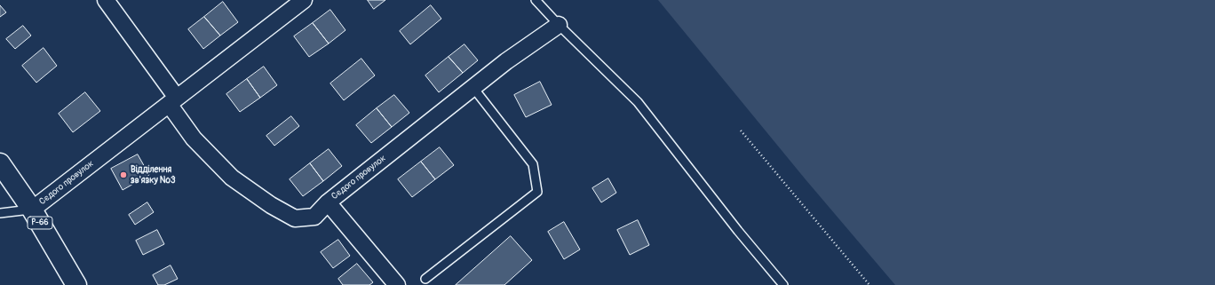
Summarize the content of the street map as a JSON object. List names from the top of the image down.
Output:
{
  "streets": {
    "main road": ["Р-66"],
    "street": ["Сєдого провулок"]
  },
  "crossings": [
    ["Сєдого провулок", "Р-66"]
  ],
  "places": ["Відділення зв'язку №3"]
}
